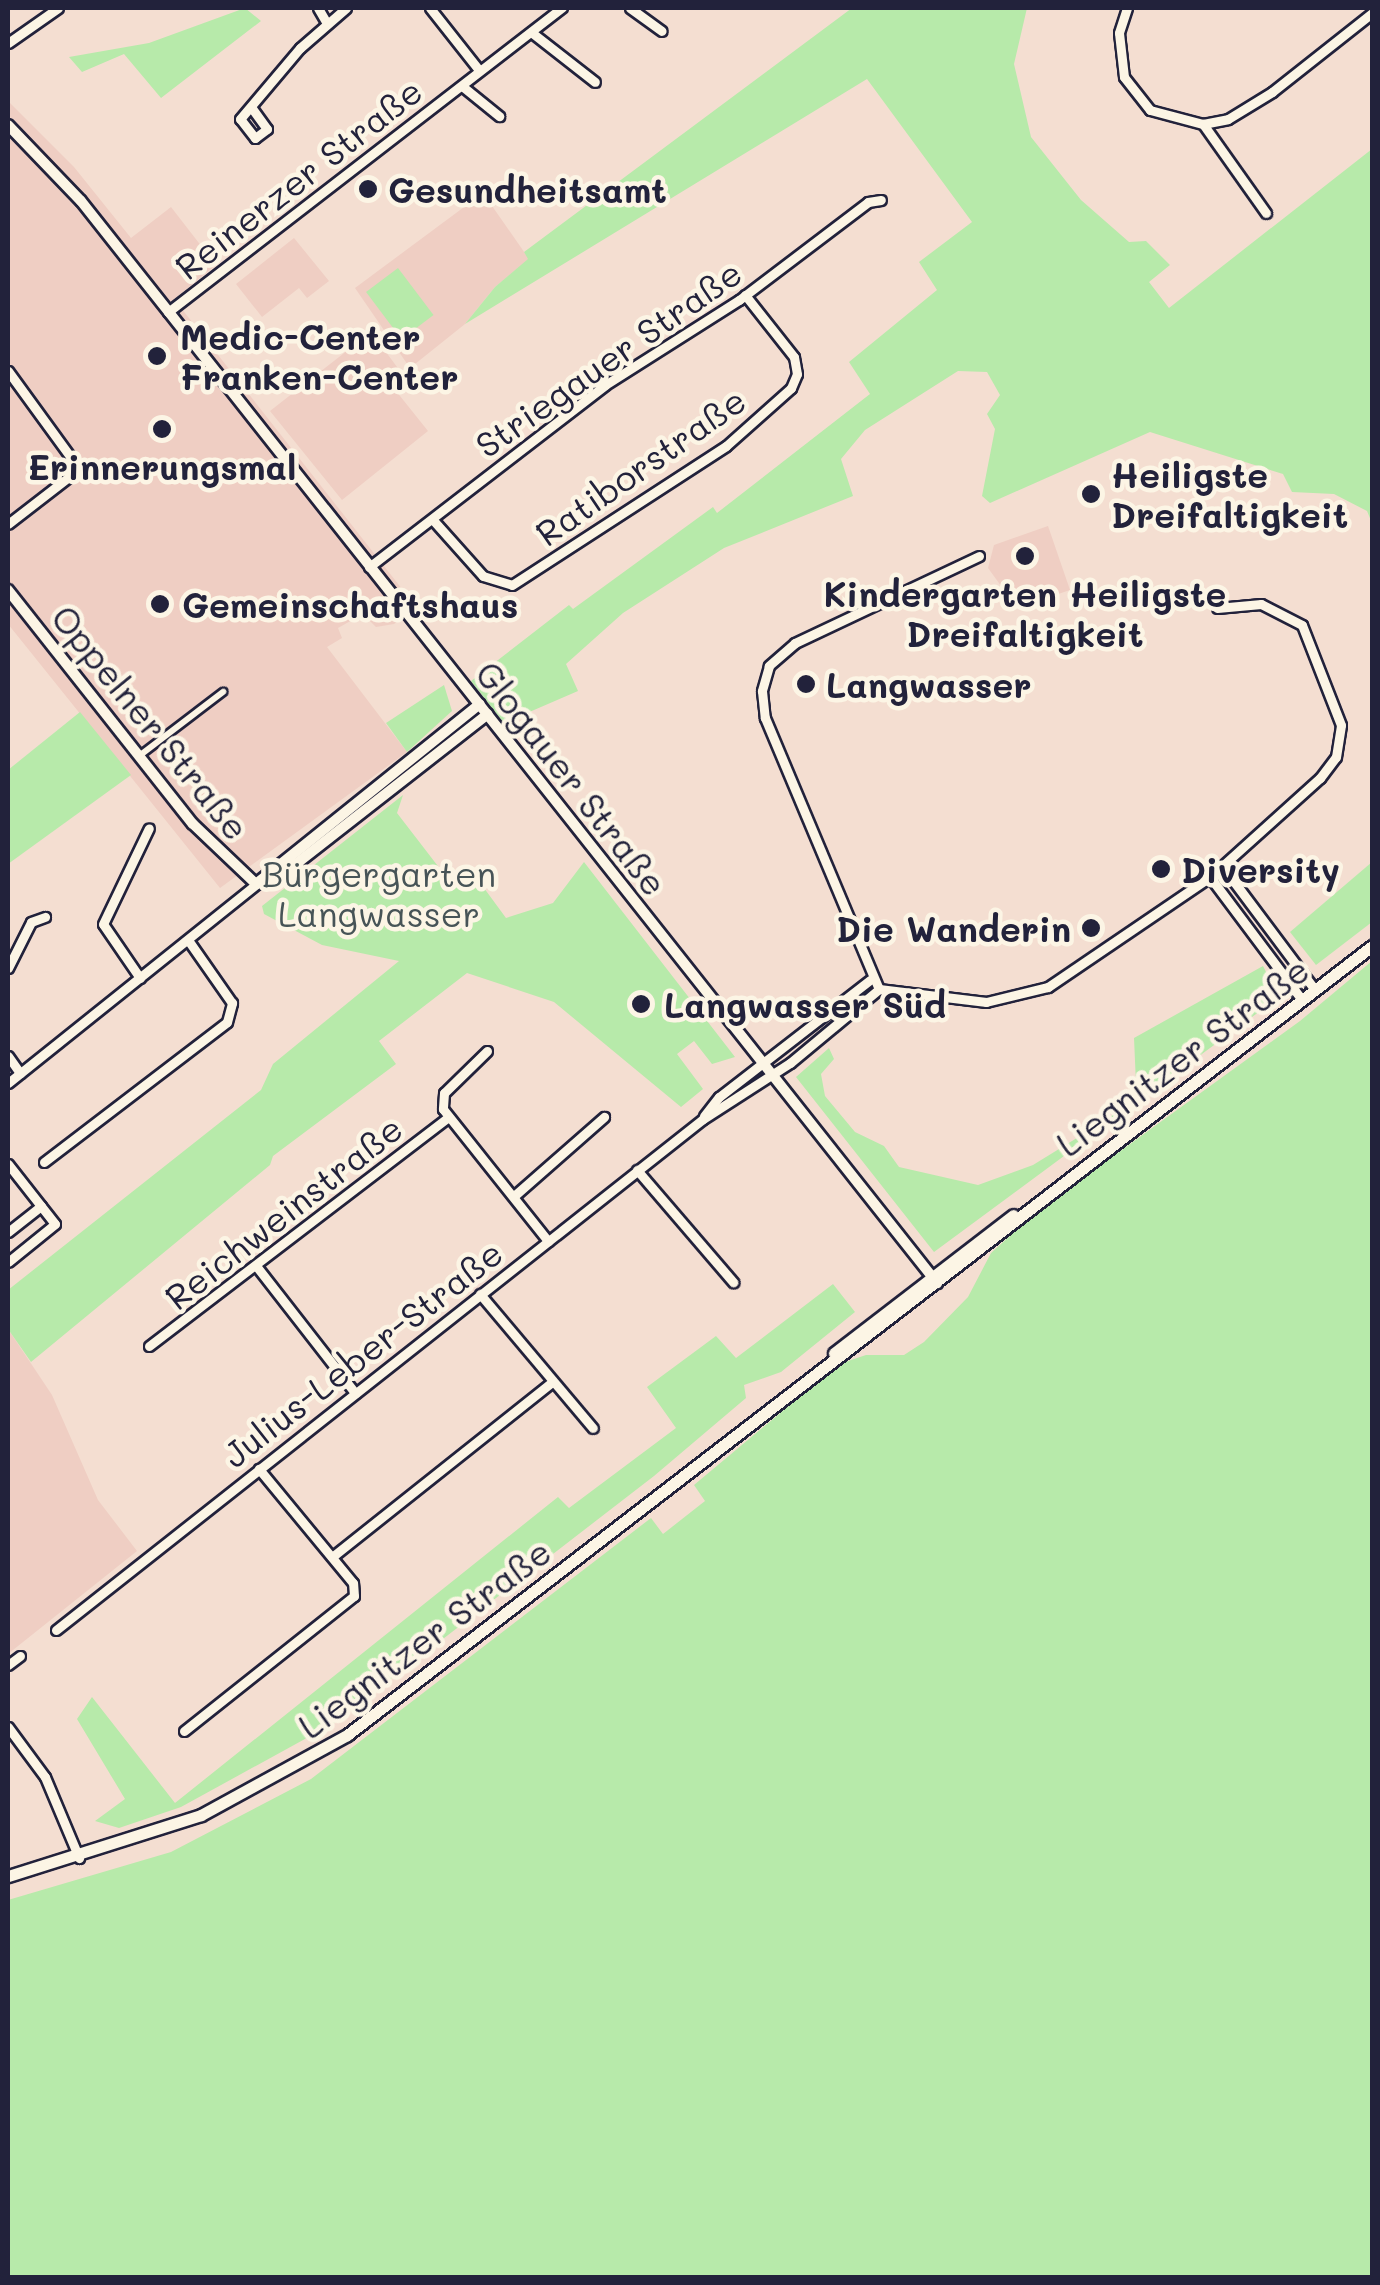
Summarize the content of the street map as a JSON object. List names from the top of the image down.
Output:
{
  "streets": {
    "main road": ["Liegnitzer Straße"],
    "street": [
      "Reinerzer Straße",
      "Striegauer Straße",
      "Ratiborstraße",
      "Oppelner Straße",
      "Glogauer Straße",
      "Reichweinstraße",
      "Julius-Leber-Straße"
    ]
  },
  "crossings": [
    ["Reinerzer Straße", "Glogauer Straße"],
    ["Striegauer Straße", "Ratiborstraße"],
    ["Striegauer Straße", "Glogauer Straße"],
    ["Glogauer Straße", "Liegnitzer Straße"],
    ["Glogauer Straße", "Julius-Leber-Straße"]
  ],
  "parks": ["Bürgergarten Langwasser"],
  "places": [
    "Gesundheitsamt",
    "Medic-Center Franken-Center",
    "Erinnerungsmal",
    "Heiligste Dreifaltigkeit",
    "Kindergarten Heiligste Dreifaltigkeit",
    "Gemeinschaftshaus",
    "Langwasser",
    "Diversity",
    "Die Wanderin",
    "Langwasser Süd"
  ]
}
